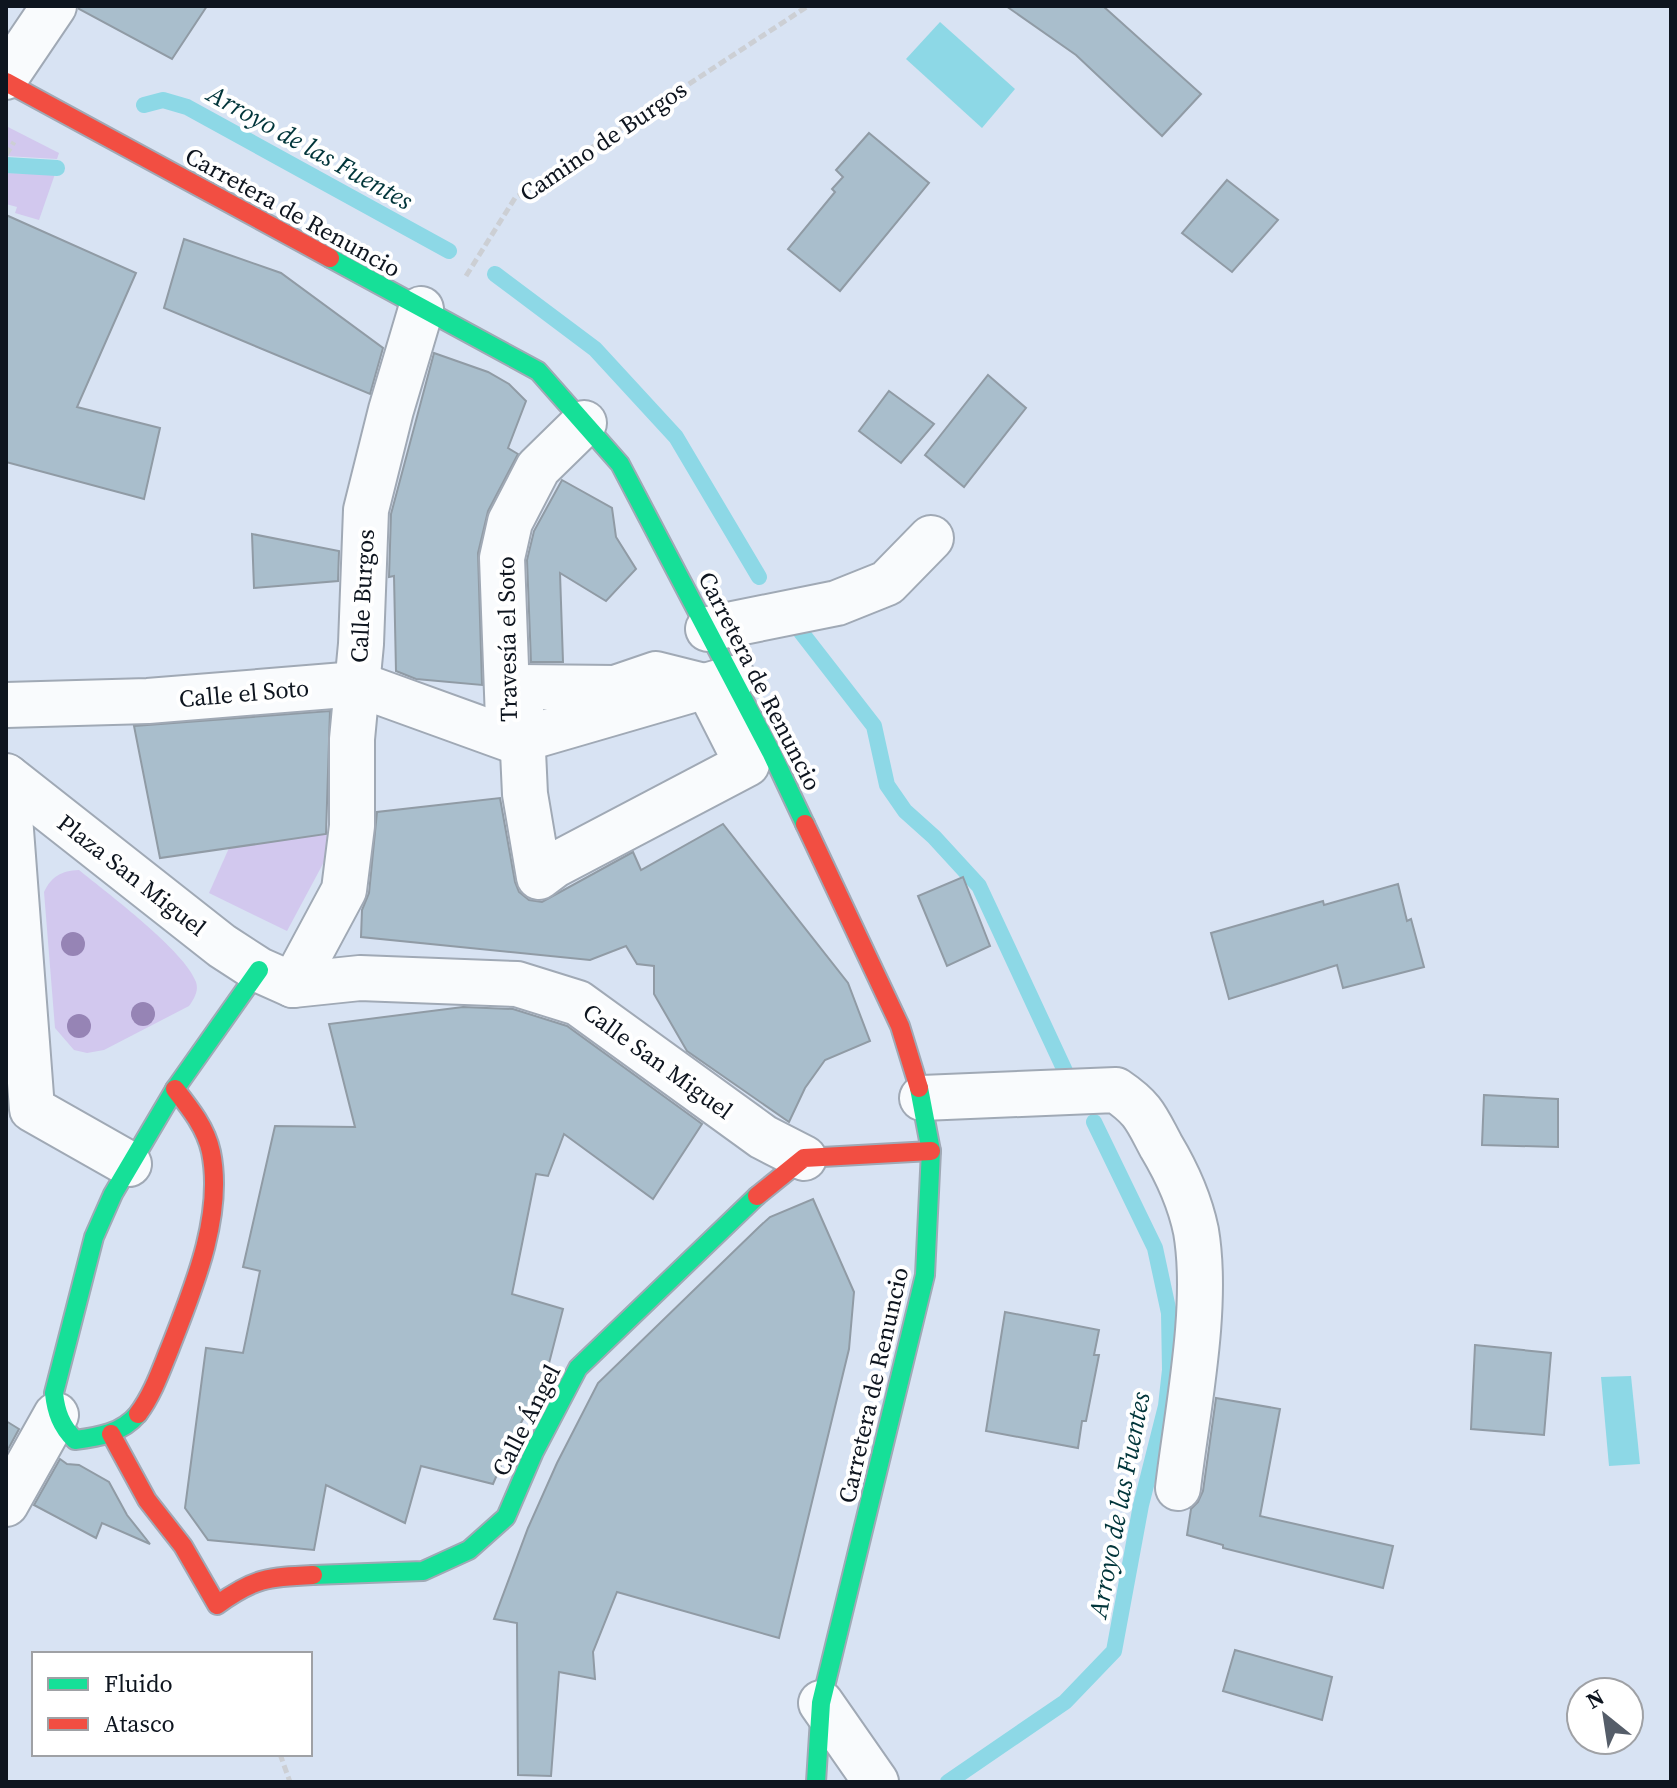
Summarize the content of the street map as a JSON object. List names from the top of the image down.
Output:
{
  "streets": {
    "street": [
      "Carretera de Renuncio",
      "Calle Burgos",
      "Travesía el Soto",
      "Calle el Soto",
      "Plaza San Miguel",
      "Calle San Miguel",
      "Calle Ángel"
    ],
    "path": ["Camino de Burgos"]
  },
  "crossings": [
    ["Camino de Burgos", "Carretera de Renuncio"],
    ["Camino de Burgos", "Calle Burgos"],
    ["Carretera de Renuncio", "Calle Burgos"],
    ["Carretera de Renuncio", "Travesía el Soto"],
    ["Calle Burgos", "Calle el Soto"],
    ["Calle Burgos", "Plaza San Miguel"],
    ["Calle Burgos", "Calle San Miguel"],
    ["Travesía el Soto", "Calle el Soto"],
    ["Plaza San Miguel", "Calle San Miguel"],
    ["Calle San Miguel", "Calle Ángel"]
  ],
  "water": ["Arroyo de las Fuentes"],
  "legend": ["Fluido", "Atasco"],
  "north": "top left"
}
